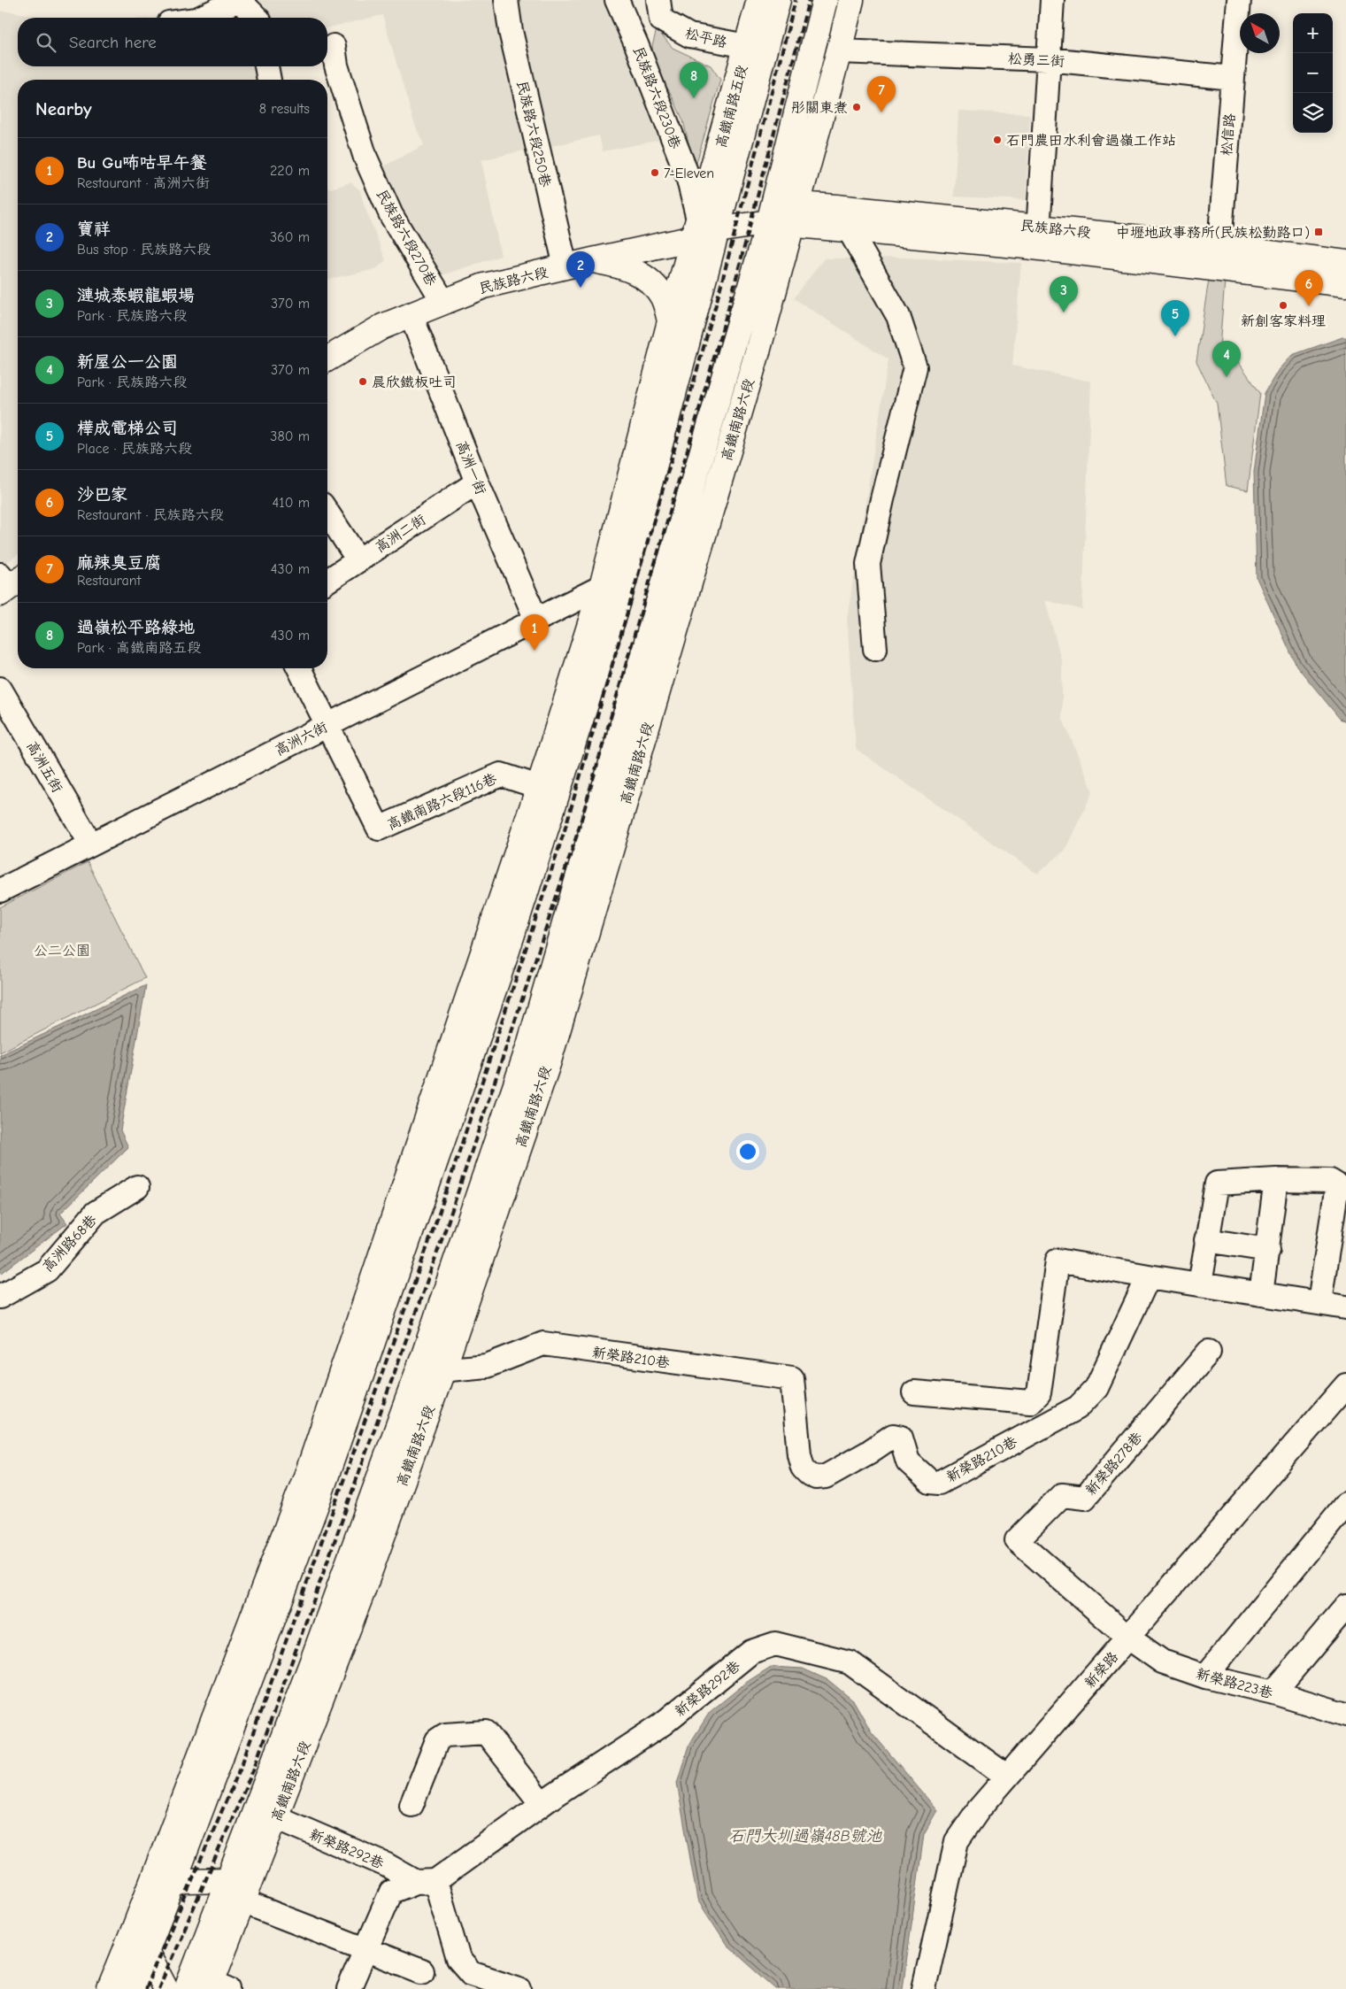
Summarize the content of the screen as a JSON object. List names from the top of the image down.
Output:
{
  "streets": {
    "main road": ["高鐵南路五段", "民族路六段", "高鐵南路六段"],
    "street": [
      "松平路",
      "松勇三街",
      "民族路六段230巷",
      "民族路六段250巷",
      "松信路",
      "民族路六段270巷",
      "高洲一街",
      "高洲二街",
      "高洲六街",
      "高洲五街",
      "高鐵南路六段116巷",
      "高洲路68巷",
      "新榮路210巷",
      "新榮路278巷",
      "新榮路",
      "新榮路223巷",
      "新榮路292巷"
    ]
  },
  "crossings": [
    ["松平路", "高鐵南路五段"],
    ["松勇三街", "松信路"],
    ["民族路六段230巷", "高鐵南路五段"],
    ["民族路六段230巷", "民族路六段"],
    ["高鐵南路五段", "民族路六段"],
    ["民族路六段250巷", "民族路六段"],
    ["松信路", "民族路六段"],
    ["民族路六段", "民族路六段270巷"],
    ["民族路六段", "高鐵南路六段"],
    ["民族路六段", "高洲一街"],
    ["高鐵南路六段", "新榮路210巷"],
    ["高鐵南路六段", "新榮路292巷"],
    ["高洲一街", "高洲二街"],
    ["高洲一街", "高洲六街"],
    ["高洲六街", "高洲五街"],
    ["高洲六街", "高鐵南路六段116巷"],
    ["新榮路278巷", "新榮路"],
    ["新榮路278巷", "新榮路223巷"],
    ["新榮路", "新榮路223巷"],
    ["新榮路", "新榮路292巷"]
  ],
  "water": ["石門大圳過嶺48B號池"],
  "parks": ["公二公園"],
  "places": {
    "other": [
      "彤關東煮",
      "石門農田水利會過嶺工作站",
      "7-Eleven",
      "新創客家料理",
      "晨欣鐵板吐司"
    ],
    "transit": ["中壢地政事務所(民族松勤路口)"]
  },
  "north": "top left",
  "page": {
    "map_buttons": ["+", "−"],
    "search": "Search here",
    "pins": [
      "8",
      "7",
      "2",
      "6",
      "3",
      "5",
      "4",
      "1"
    ],
    "heading": ["Nearby", "8 results"],
    "list": [
      {
        "mark": "1",
        "name": "Bu Gu咘咕早午餐",
        "note": "Restaurant · 高洲六街",
        "value": "220 m"
      },
      {
        "mark": "2",
        "name": "寶祥",
        "note": "Bus stop · 民族路六段",
        "value": "360 m"
      },
      {
        "mark": "3",
        "name": "漣城泰蝦龍蝦場",
        "note": "Park · 民族路六段",
        "value": "370 m"
      },
      {
        "mark": "4",
        "name": "新屋公一公園",
        "note": "Park · 民族路六段",
        "value": "370 m"
      },
      {
        "mark": "5",
        "name": "樺成電梯公司",
        "note": "Place · 民族路六段",
        "value": "380 m"
      },
      {
        "mark": "6",
        "name": "沙巴家",
        "note": "Restaurant · 民族路六段",
        "value": "410 m"
      },
      {
        "mark": "7",
        "name": "麻辣臭豆腐",
        "note": "Restaurant",
        "value": "430 m"
      },
      {
        "mark": "8",
        "name": "過嶺松平路綠地",
        "note": "Park · 高鐵南路五段",
        "value": "430 m"
      }
    ]
  }
}
